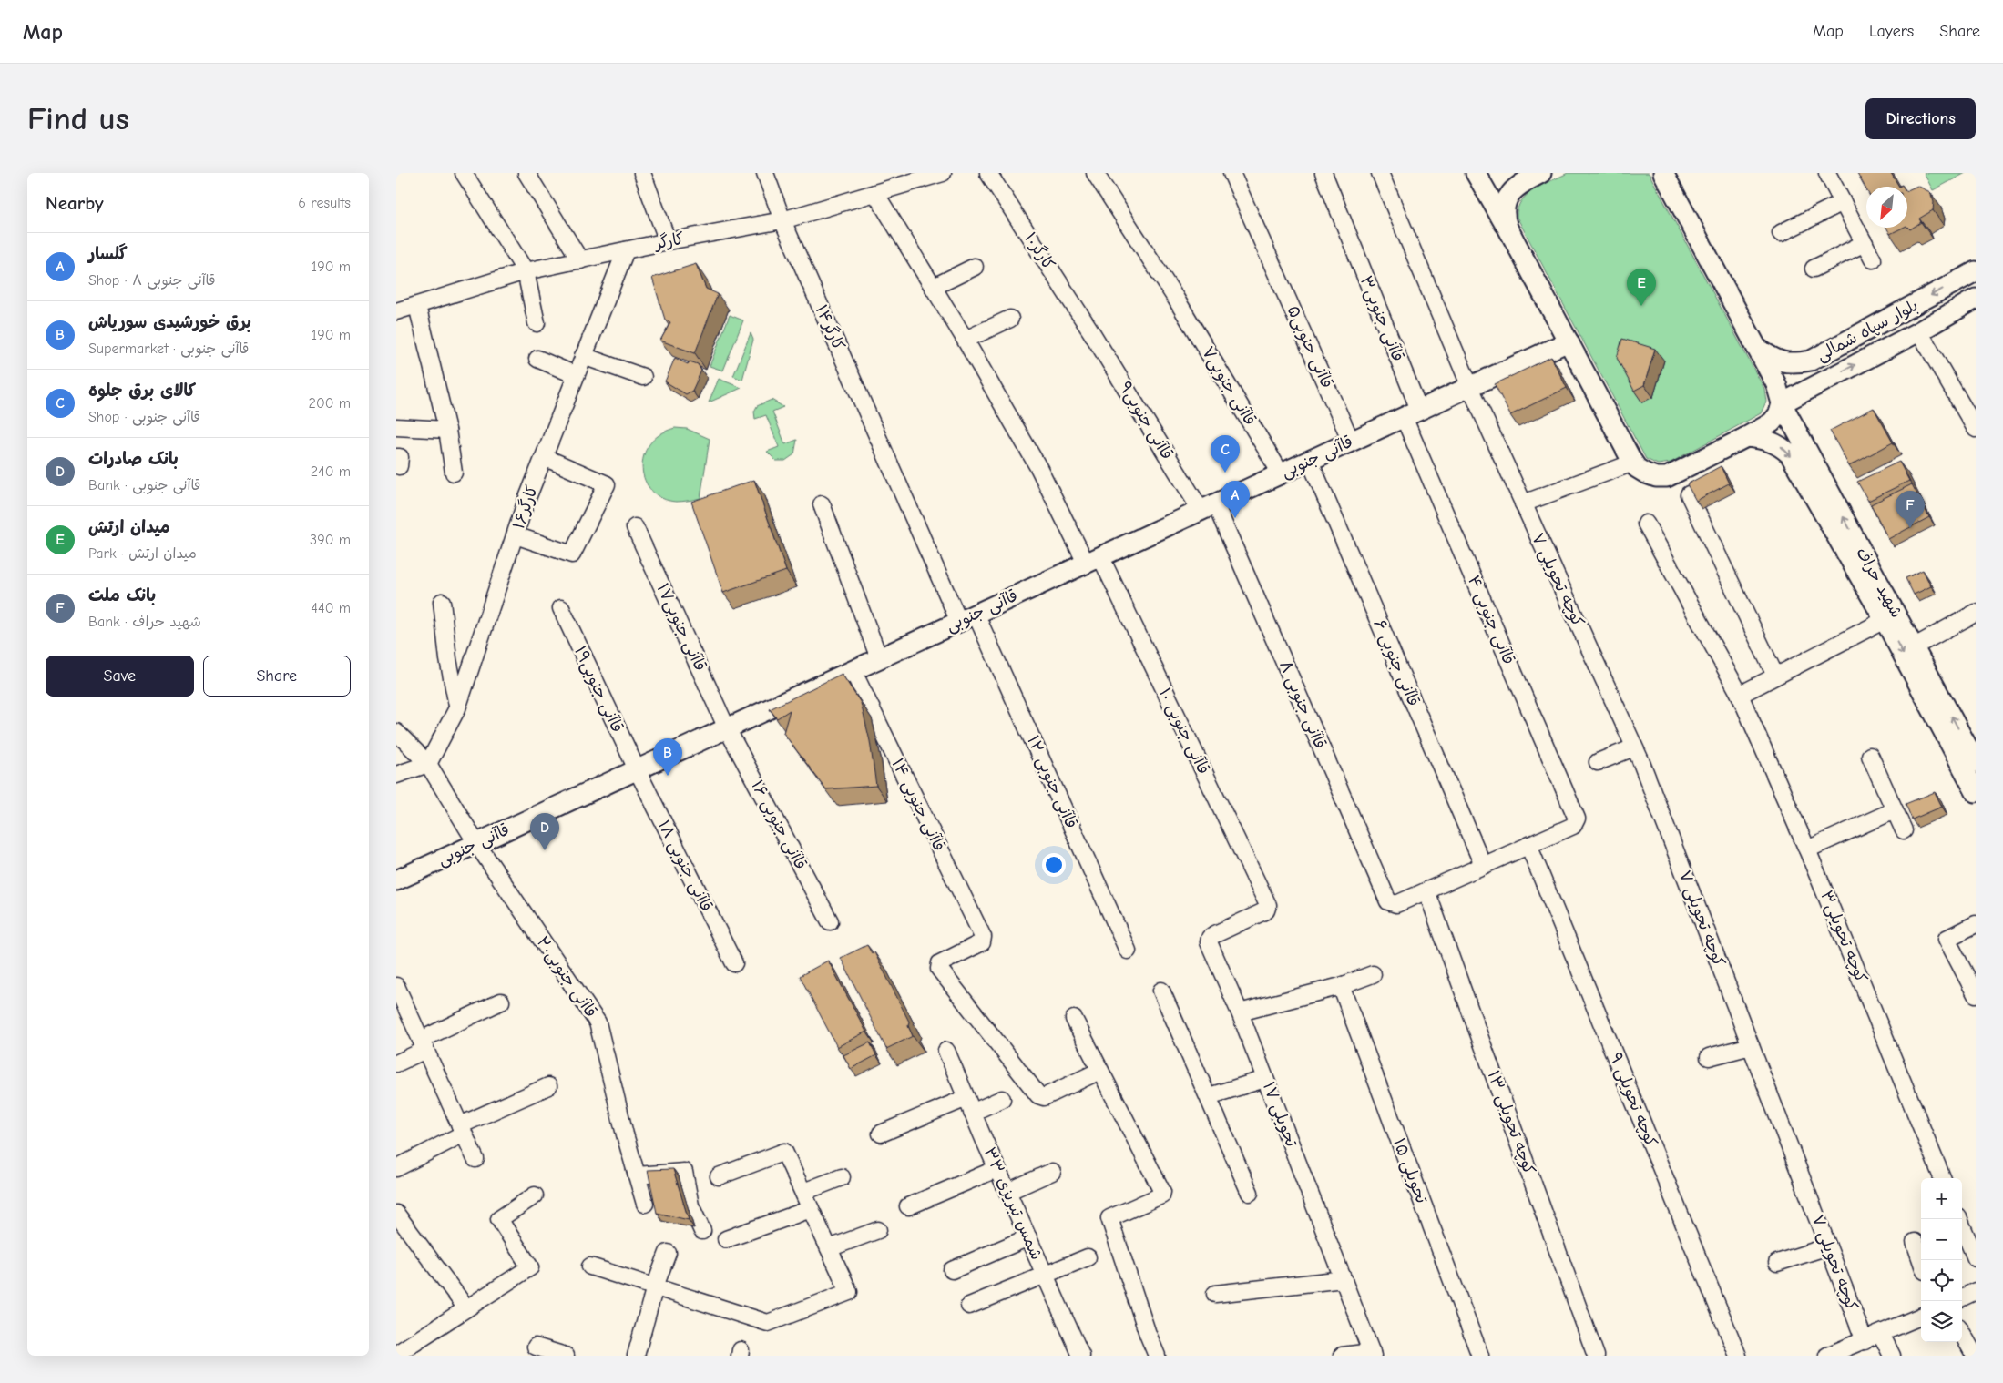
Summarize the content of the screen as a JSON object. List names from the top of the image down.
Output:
{
  "streets": {
    "main road": ["بلوار سپاه شمالی", "قاآنی جنوبی", "شهید حراف"],
    "street": [
      "کارگر",
      "کارگر۱۰",
      "قاآنی جنوبی۳",
      "کارگر۱۴",
      "قاآنی جنوبی۵",
      "قاآنی جنوبی۷",
      "قاآنی جنوبی۹",
      "کارگر۱۶",
      "کوچه تحویلی ۷",
      "قاآنی جنوبی ۴",
      "قاآنی جنوبی۱۷",
      "قاآنی جنوبی ۶",
      "قاآنی جنوبی۱۹",
      "قاآنی جنوبی ۸",
      "قاآنی جنوبی ۱۰",
      "قاآنی جنوبی ۱۲",
      "قاآنی جنوبی ۱۴",
      "قاآنی جنوبی ۱۶",
      "قاآنی جنوبی ۱۸",
      "کوچه تحویلی۳",
      "۲۰قاآنی جنوبی",
      "کوچه تحویلی ۹",
      "تحویلی ۱۷",
      "کوچه تحویلی ۱۳",
      "تحویلی ۱۵",
      "شمس تبریزی ۳۳"
    ]
  },
  "crossings": [
    ["کارگر", "کارگر۱۴"],
    ["کارگر", "کارگر۱۶"],
    ["کارگر", "قاآنی جنوبی ۱۰"],
    ["کارگر۱۰", "قاآنی جنوبی۹"],
    ["قاآنی جنوبی۳", "قاآنی جنوبی"],
    ["قاآنی جنوبی۳", "قاآنی جنوبی ۴"],
    ["کارگر۱۴", "قاآنی جنوبی ۱۲"],
    ["بلوار سپاه شمالی", "شهید حراف"],
    ["قاآنی جنوبی۵", "قاآنی جنوبی"],
    ["قاآنی جنوبی۷", "قاآنی جنوبی"],
    ["قاآنی جنوبی۹", "قاآنی جنوبی"],
    ["قاآنی جنوبی۹", "قاآنی جنوبی ۸"],
    ["قاآنی جنوبی", "کوچه تحویلی ۷"],
    ["قاآنی جنوبی", "قاآنی جنوبی ۴"],
    ["قاآنی جنوبی", "قاآنی جنوبی۱۷"],
    ["قاآنی جنوبی", "قاآنی جنوبی ۶"],
    ["قاآنی جنوبی", "قاآنی جنوبی۱۹"],
    ["قاآنی جنوبی", "قاآنی جنوبی ۸"],
    ["قاآنی جنوبی", "قاآنی جنوبی ۱۰"],
    ["قاآنی جنوبی", "قاآنی جنوبی ۱۲"],
    ["قاآنی جنوبی", "قاآنی جنوبی ۱۴"],
    ["قاآنی جنوبی", "قاآنی جنوبی ۱۶"],
    ["قاآنی جنوبی", "قاآنی جنوبی ۱۸"],
    ["قاآنی جنوبی", "۲۰قاآنی جنوبی"],
    ["کارگر۱۶", "۲۰قاآنی جنوبی"],
    ["قاآنی جنوبی ۴", "کوچه تحویلی ۹"],
    ["قاآنی جنوبی۱۷", "قاآنی جنوبی ۱۶"],
    ["قاآنی جنوبی۱۹", "قاآنی جنوبی ۱۸"],
    ["قاآنی جنوبی ۸", "کوچه تحویلی ۱۳"],
    ["قاآنی جنوبی ۱۰", "تحویلی ۱۷"]
  ],
  "north": "bottom left",
  "page": {
    "header": "Map",
    "nav": ["Map", "Layers", "Share"],
    "buttons": [
      "Directions",
      ["Save", "Share"]
    ],
    "title": "Find us",
    "heading": ["Nearby", "6 results"],
    "list": [
      {
        "mark": "A",
        "name": "گلسار",
        "note": "Shop · قاآنی جنوبی ۸",
        "value": "190 m"
      },
      {
        "mark": "B",
        "name": "برق خورشیدی سوریاش",
        "note": "Supermarket · قاآنی جنوبی",
        "value": "190 m"
      },
      {
        "mark": "C",
        "name": "کالای برق جلوه",
        "note": "Shop · قاآنی جنوبی",
        "value": "200 m"
      },
      {
        "mark": "D",
        "name": "بانک صادرات",
        "note": "Bank · قاآنی جنوبی",
        "value": "240 m"
      },
      {
        "mark": "E",
        "name": "میدان ارتش",
        "note": "Park · میدان ارتش",
        "value": "390 m"
      },
      {
        "mark": "F",
        "name": "بانک ملت",
        "note": "Bank · شهید حراف",
        "value": "440 m"
      }
    ],
    "pins": [
      "E",
      "C",
      "A",
      "F",
      "B",
      "D"
    ],
    "map_buttons": ["+", "−"]
  }
}
